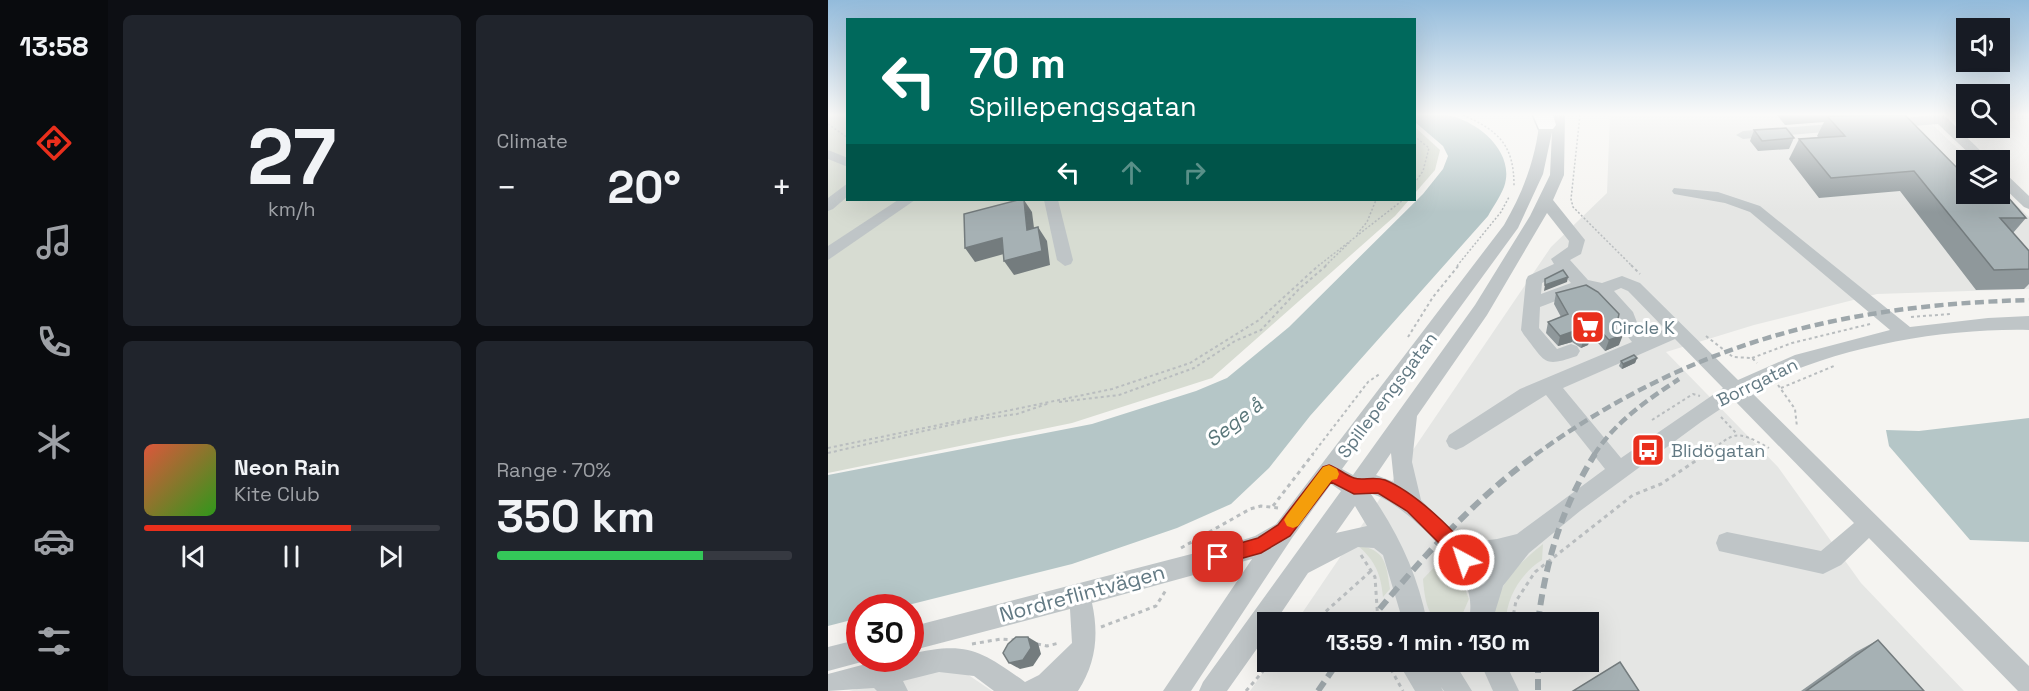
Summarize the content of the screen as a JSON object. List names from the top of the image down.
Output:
{
  "streets": {
    "street": ["Borrgatan", "Spillepengsgatan", "Nordreflintvägen"]
  },
  "crossings": [
    ["Spillepengsgatan", "Nordreflintvägen"]
  ],
  "water": ["Sege å"],
  "places": {
    "supermarket": ["Circle K"],
    "bus stop": ["Blidögatan"]
  },
  "page": {
    "tabs": "13:58",
    "tile": [
      ["27", "km/h"],
      "Climate",
      ["Range · 70%", "350 km"]
    ],
    "turn": ["70 m", "Spillepengsgatan"],
    "heat": ["−", "20°", "+"],
    "song": ["Neon Rain", "Kite Club"],
    "limit": "30",
    "trip": "13:59 · 1 min · 130 m"
  }
}
